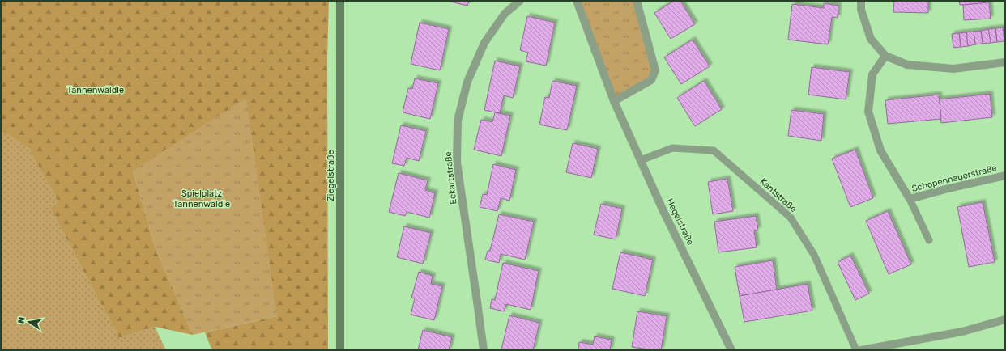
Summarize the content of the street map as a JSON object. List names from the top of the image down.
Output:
{
  "streets": {
    "main road": ["Ziegelstraße"],
    "street": ["Eckartstraße", "Schopenhauerstraße", "Hegelstraße"],
    "lane": ["Kantstraße"]
  },
  "crossings": [
    ["Kantstraße", "Hegelstraße"]
  ],
  "parks": ["Tannenwäldle", "Spielplatz Tannenwäldle"],
  "north": "left"
}
